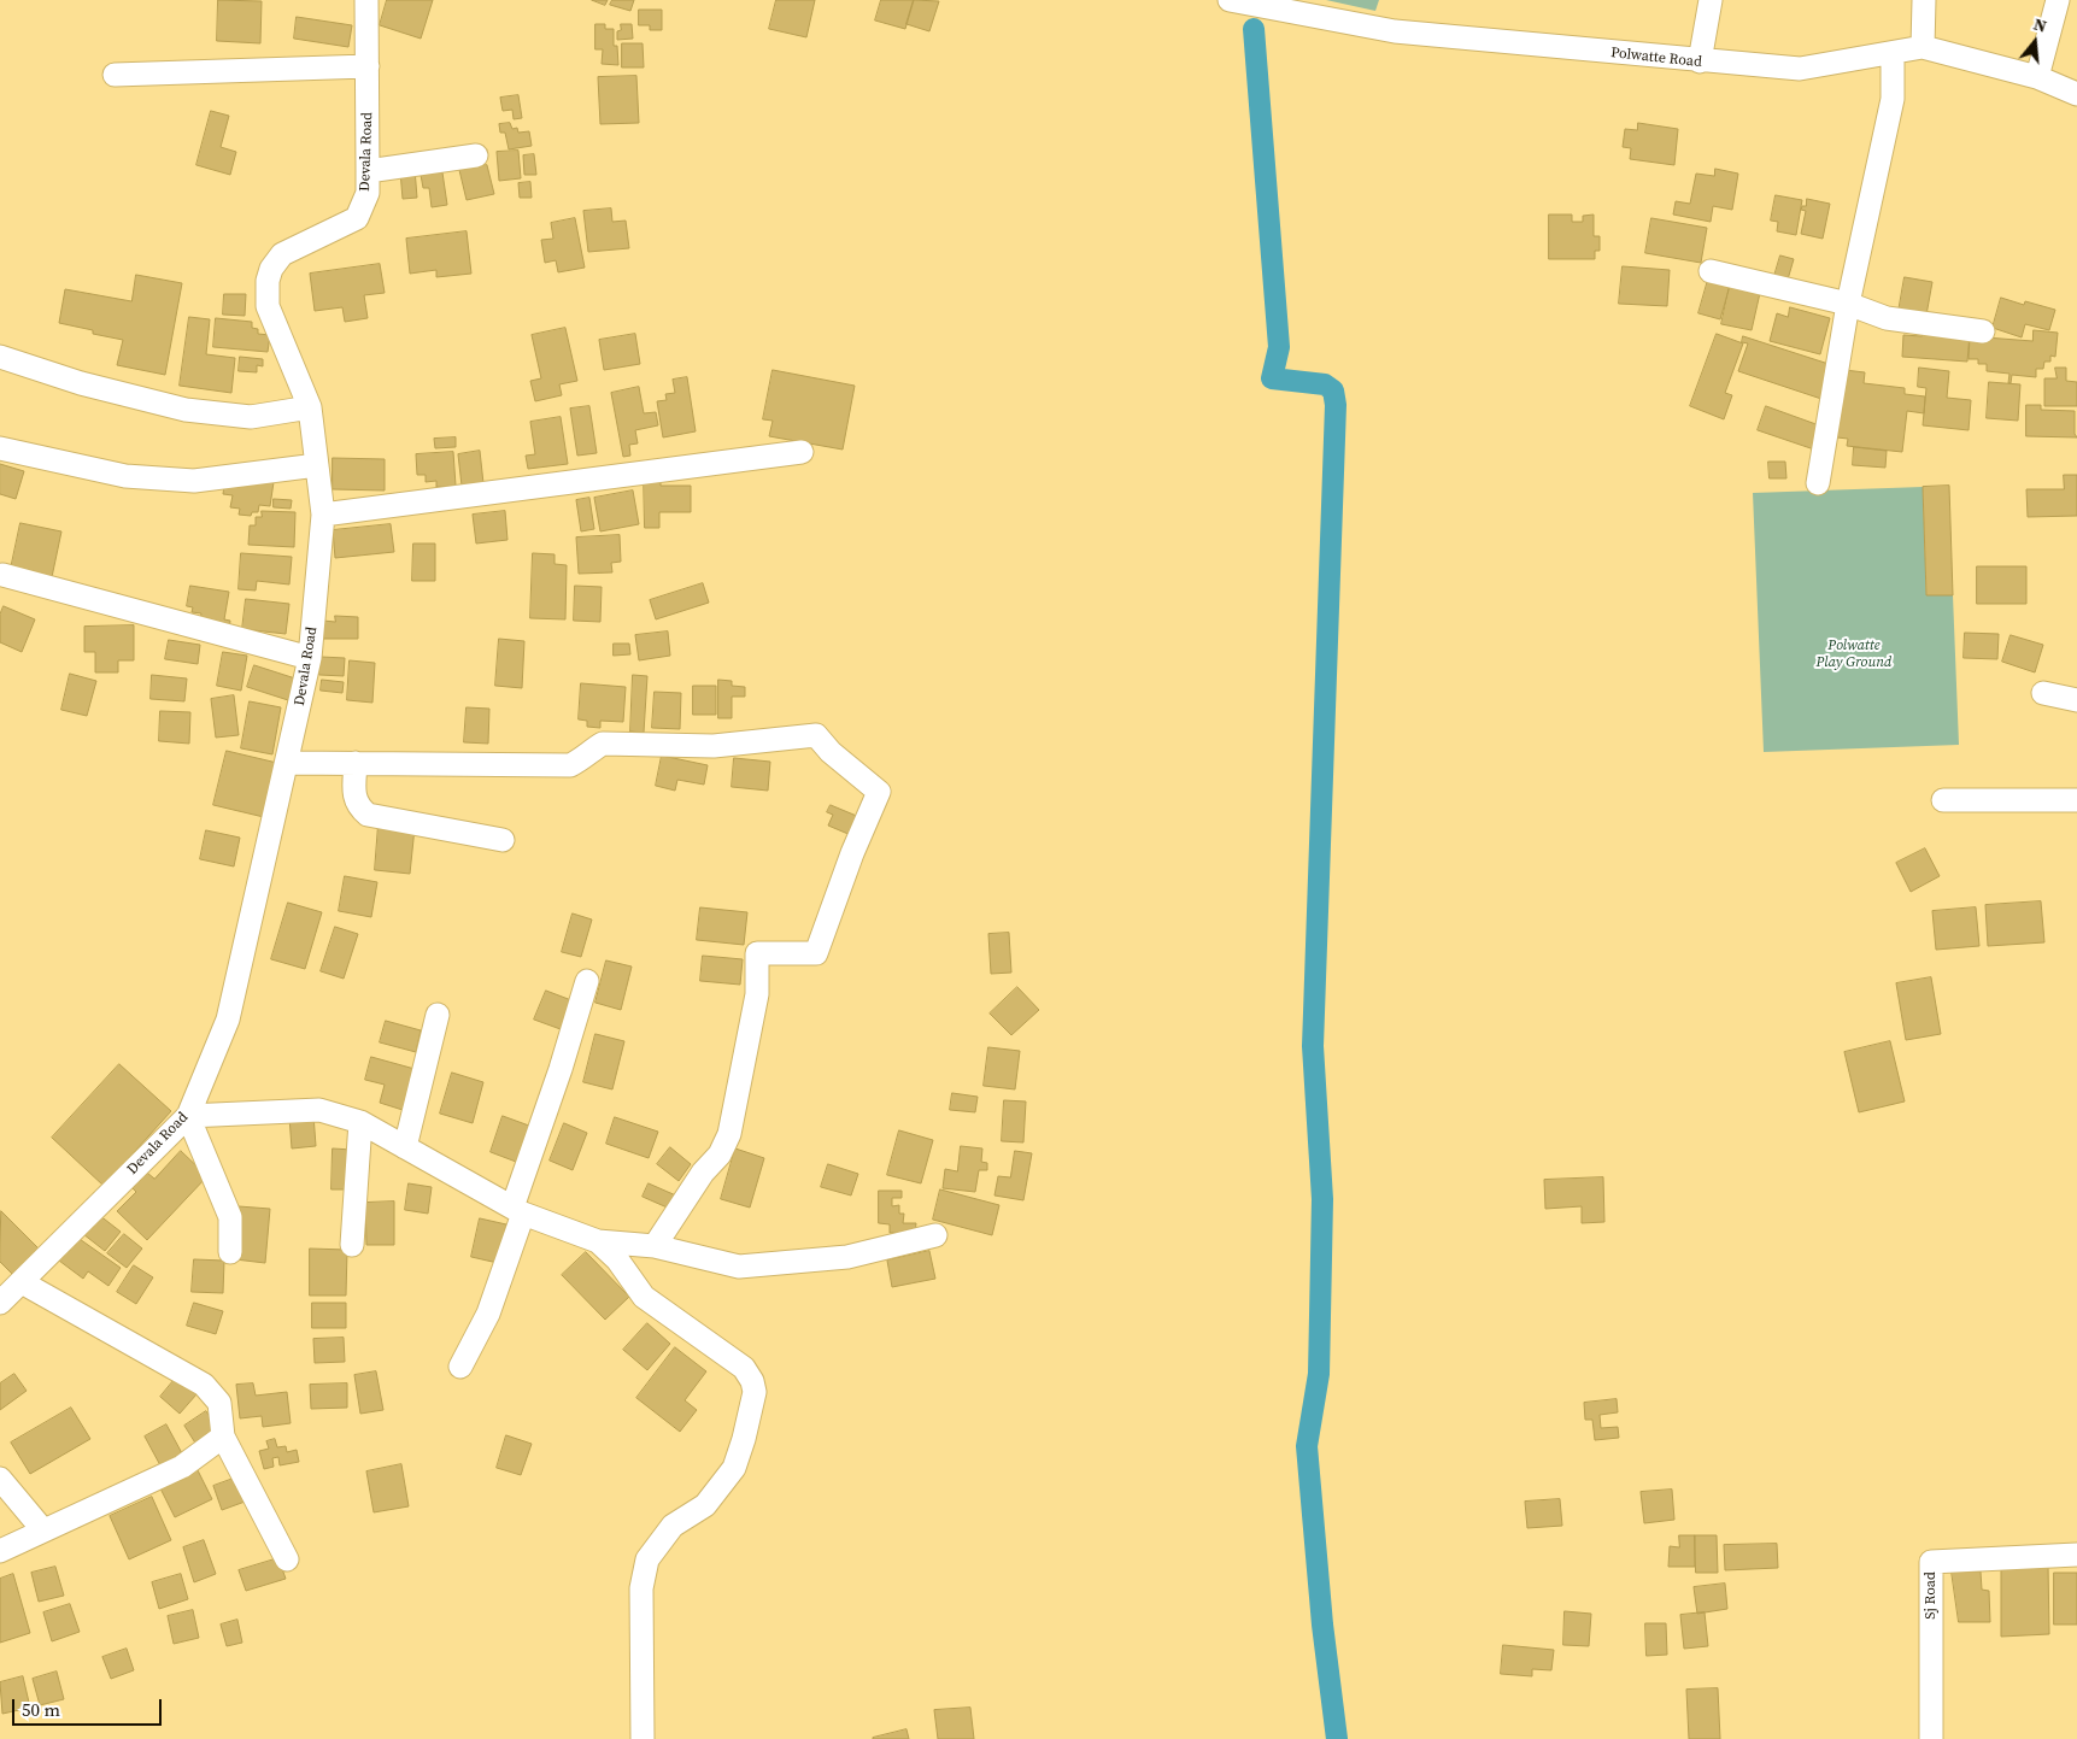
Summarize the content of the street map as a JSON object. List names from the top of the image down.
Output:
{
  "streets": {
    "street": ["Polwatte Road", "Devala Road", "Sj Road"]
  },
  "parks": ["Polwatte Play Ground"],
  "scale_bar": "50 m",
  "north": "top"
}
